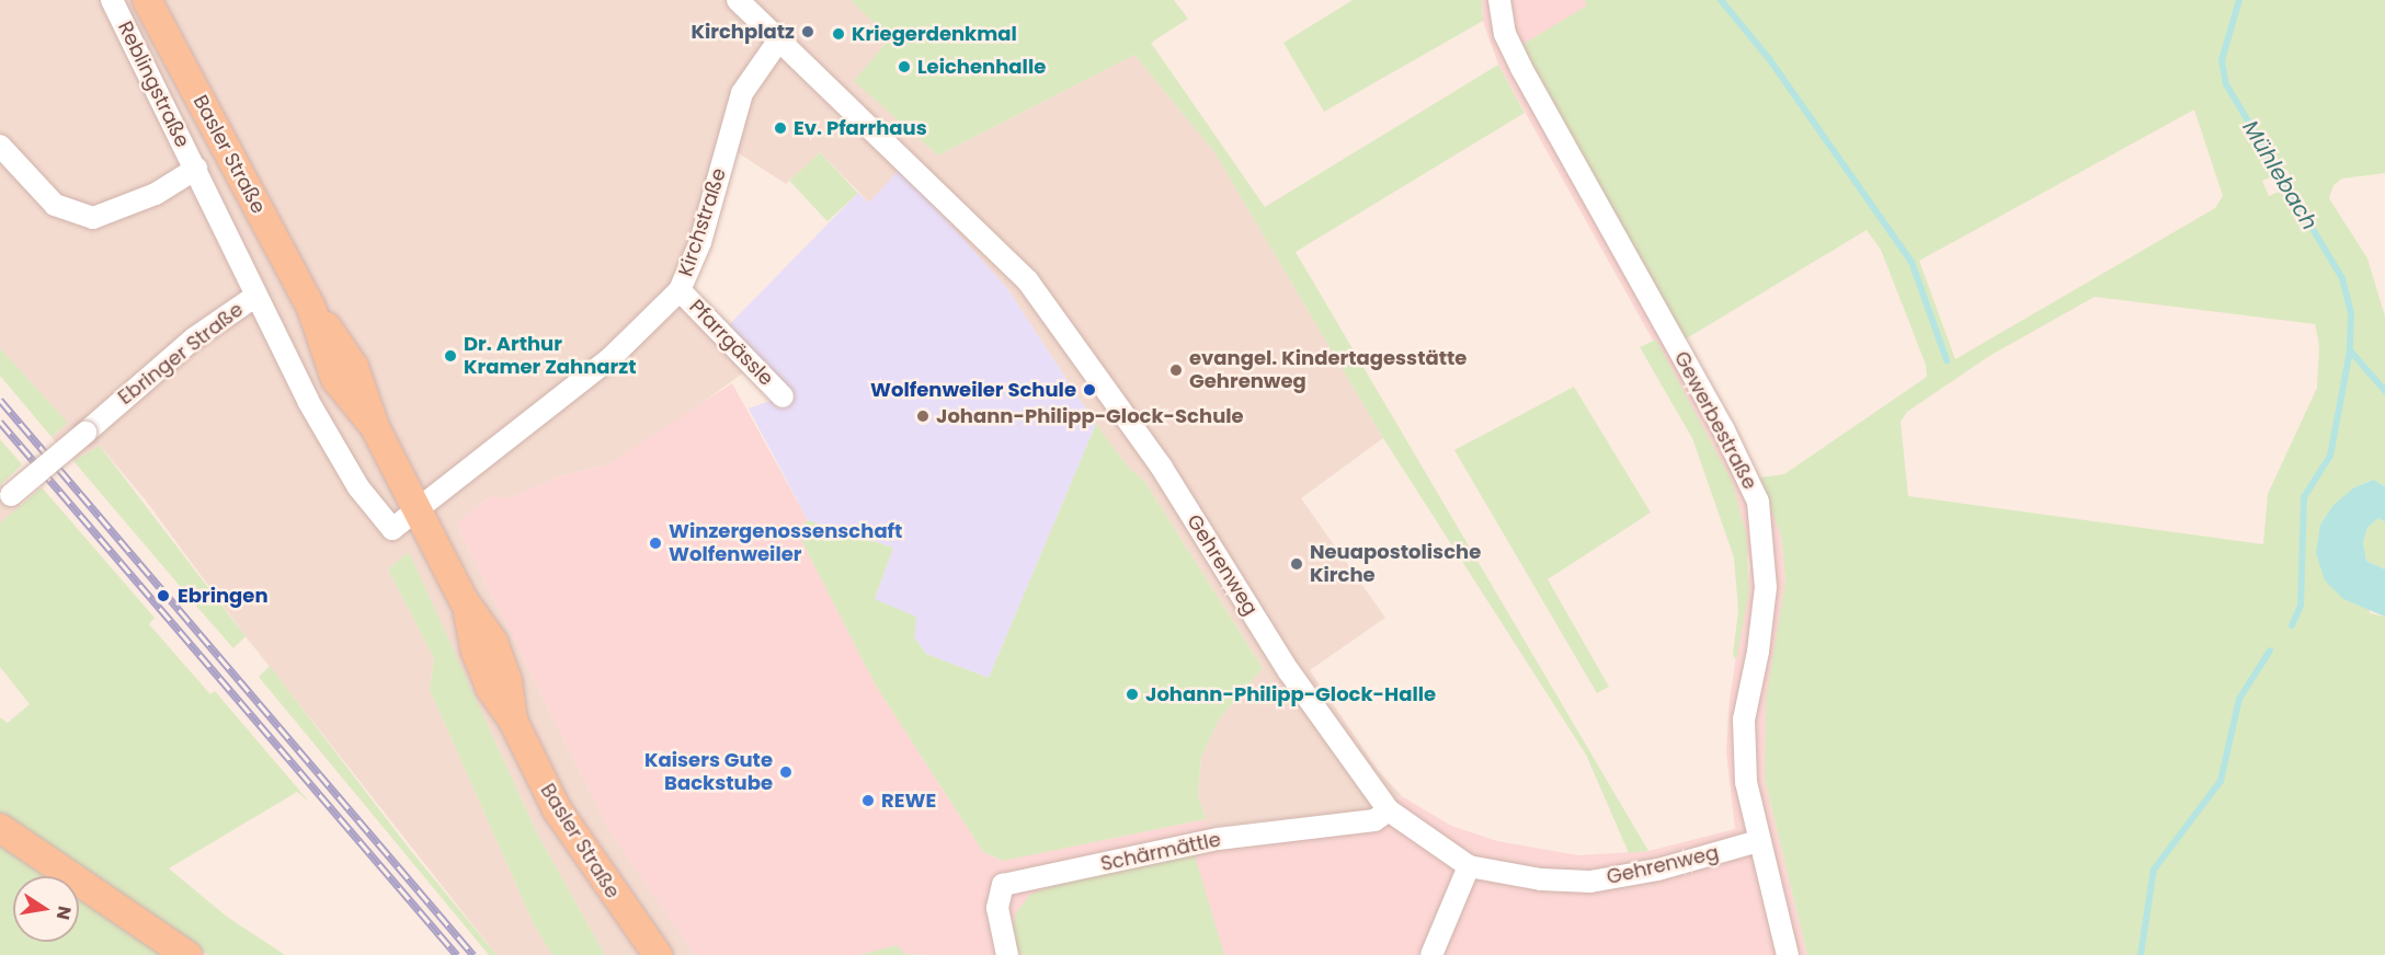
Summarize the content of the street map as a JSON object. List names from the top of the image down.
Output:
{
  "streets": {
    "main road": ["Basler Straße"],
    "street": [
      "Reblingstraße",
      "Kirchstraße",
      "Pfarrgässle",
      "Ebringer Straße",
      "Gewerbestraße",
      "Gehrenweg",
      "Schärmättle"
    ]
  },
  "crossings": [
    ["Reblingstraße", "Ebringer Straße"],
    ["Basler Straße", "Kirchstraße"],
    ["Basler Straße", "Ebringer Straße"],
    ["Kirchstraße", "Pfarrgässle"],
    ["Kirchstraße", "Ebringer Straße"],
    ["Kirchstraße", "Gehrenweg"],
    ["Gewerbestraße", "Gehrenweg"],
    ["Gehrenweg", "Schärmättle"]
  ],
  "water": ["Mühlebach"],
  "places": [
    "Kirchplatz",
    "Kriegerdenkmal",
    "Leichenhalle",
    "Ev. Pfarrhaus",
    "Dr. Arthur Kramer Zahnarzt",
    "evangel. Kindertagesstätte Gehrenweg",
    "Wolfenweiler Schule",
    "Johann-Philipp-Glock-Schule",
    "Winzergenossenschaft Wolfenweiler",
    "Neuapostolische Kirche",
    "Ebringen",
    "Johann-Philipp-Glock-Halle",
    "Kaisers Gute Backstube",
    "REWE"
  ],
  "north": "right"
}
